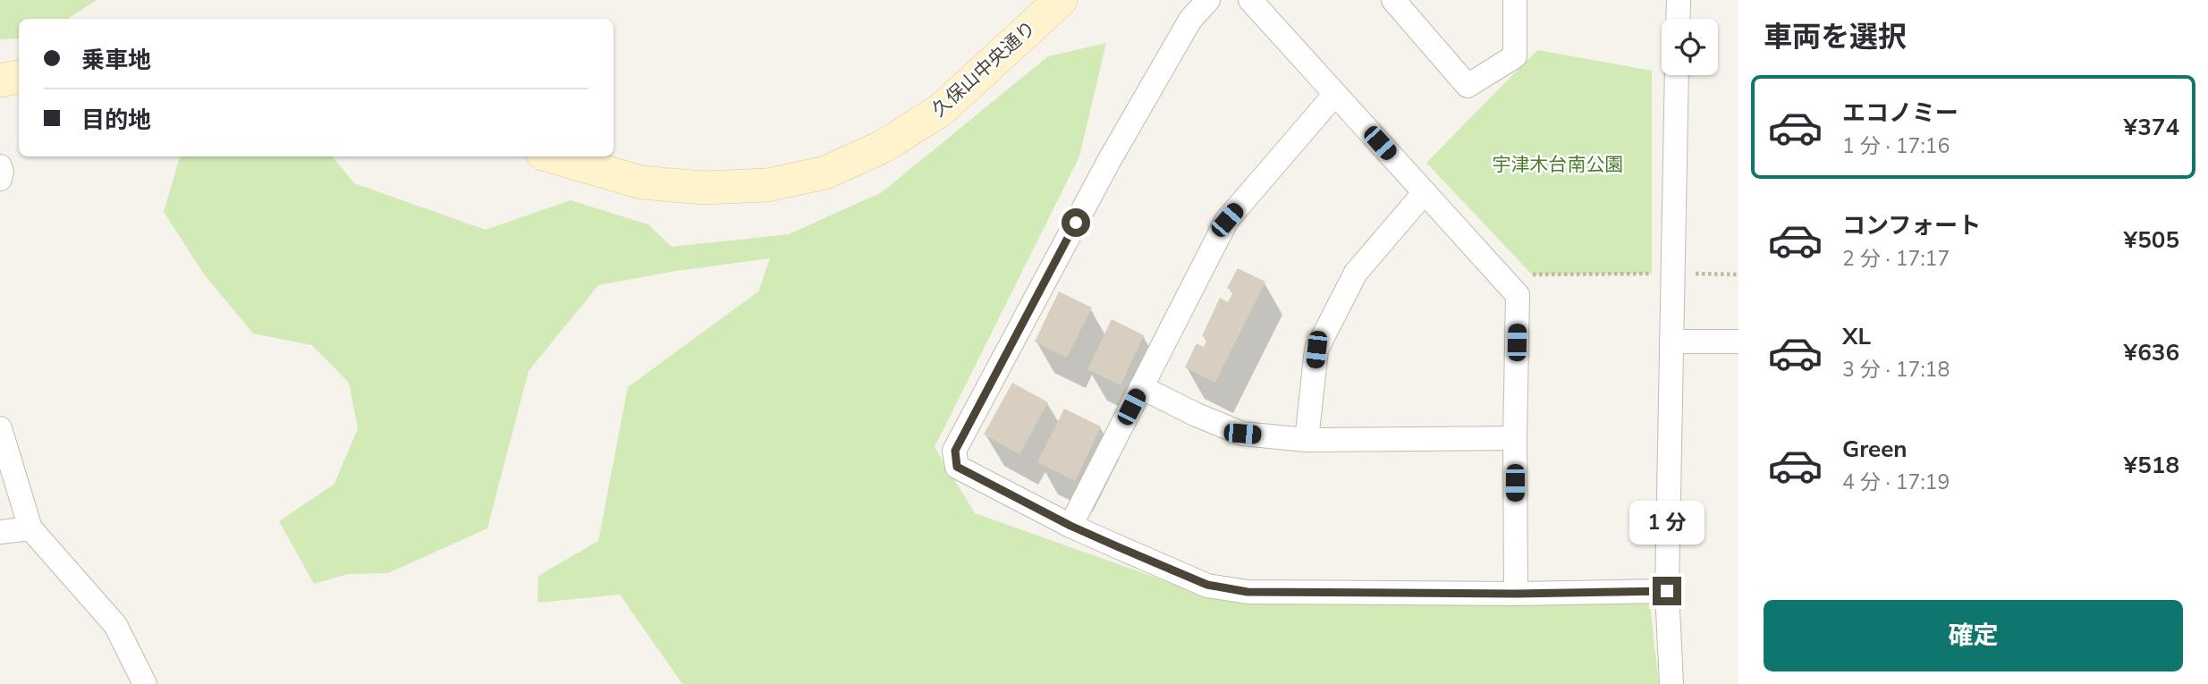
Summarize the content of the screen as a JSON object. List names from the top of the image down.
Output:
{
  "streets": {
    "street": ["久保山中央通り"]
  },
  "parks": ["宇津木台南公園"],
  "page": {
    "heading": "車両を選択",
    "banner": ["乗車地", "目的地"],
    "list": [
      {
        "name": "エコノミー",
        "note": "1 分 · 17:16",
        "value": "¥374"
      },
      {
        "name": "コンフォート",
        "note": "2 分 · 17:17",
        "value": "¥505"
      },
      {
        "name": "XL",
        "note": "3 分 · 17:18",
        "value": "¥636"
      },
      {
        "name": "Green",
        "note": "4 分 · 17:19",
        "value": "¥518"
      }
    ],
    "bubble": "1 分",
    "buttons": "確定"
  }
}
